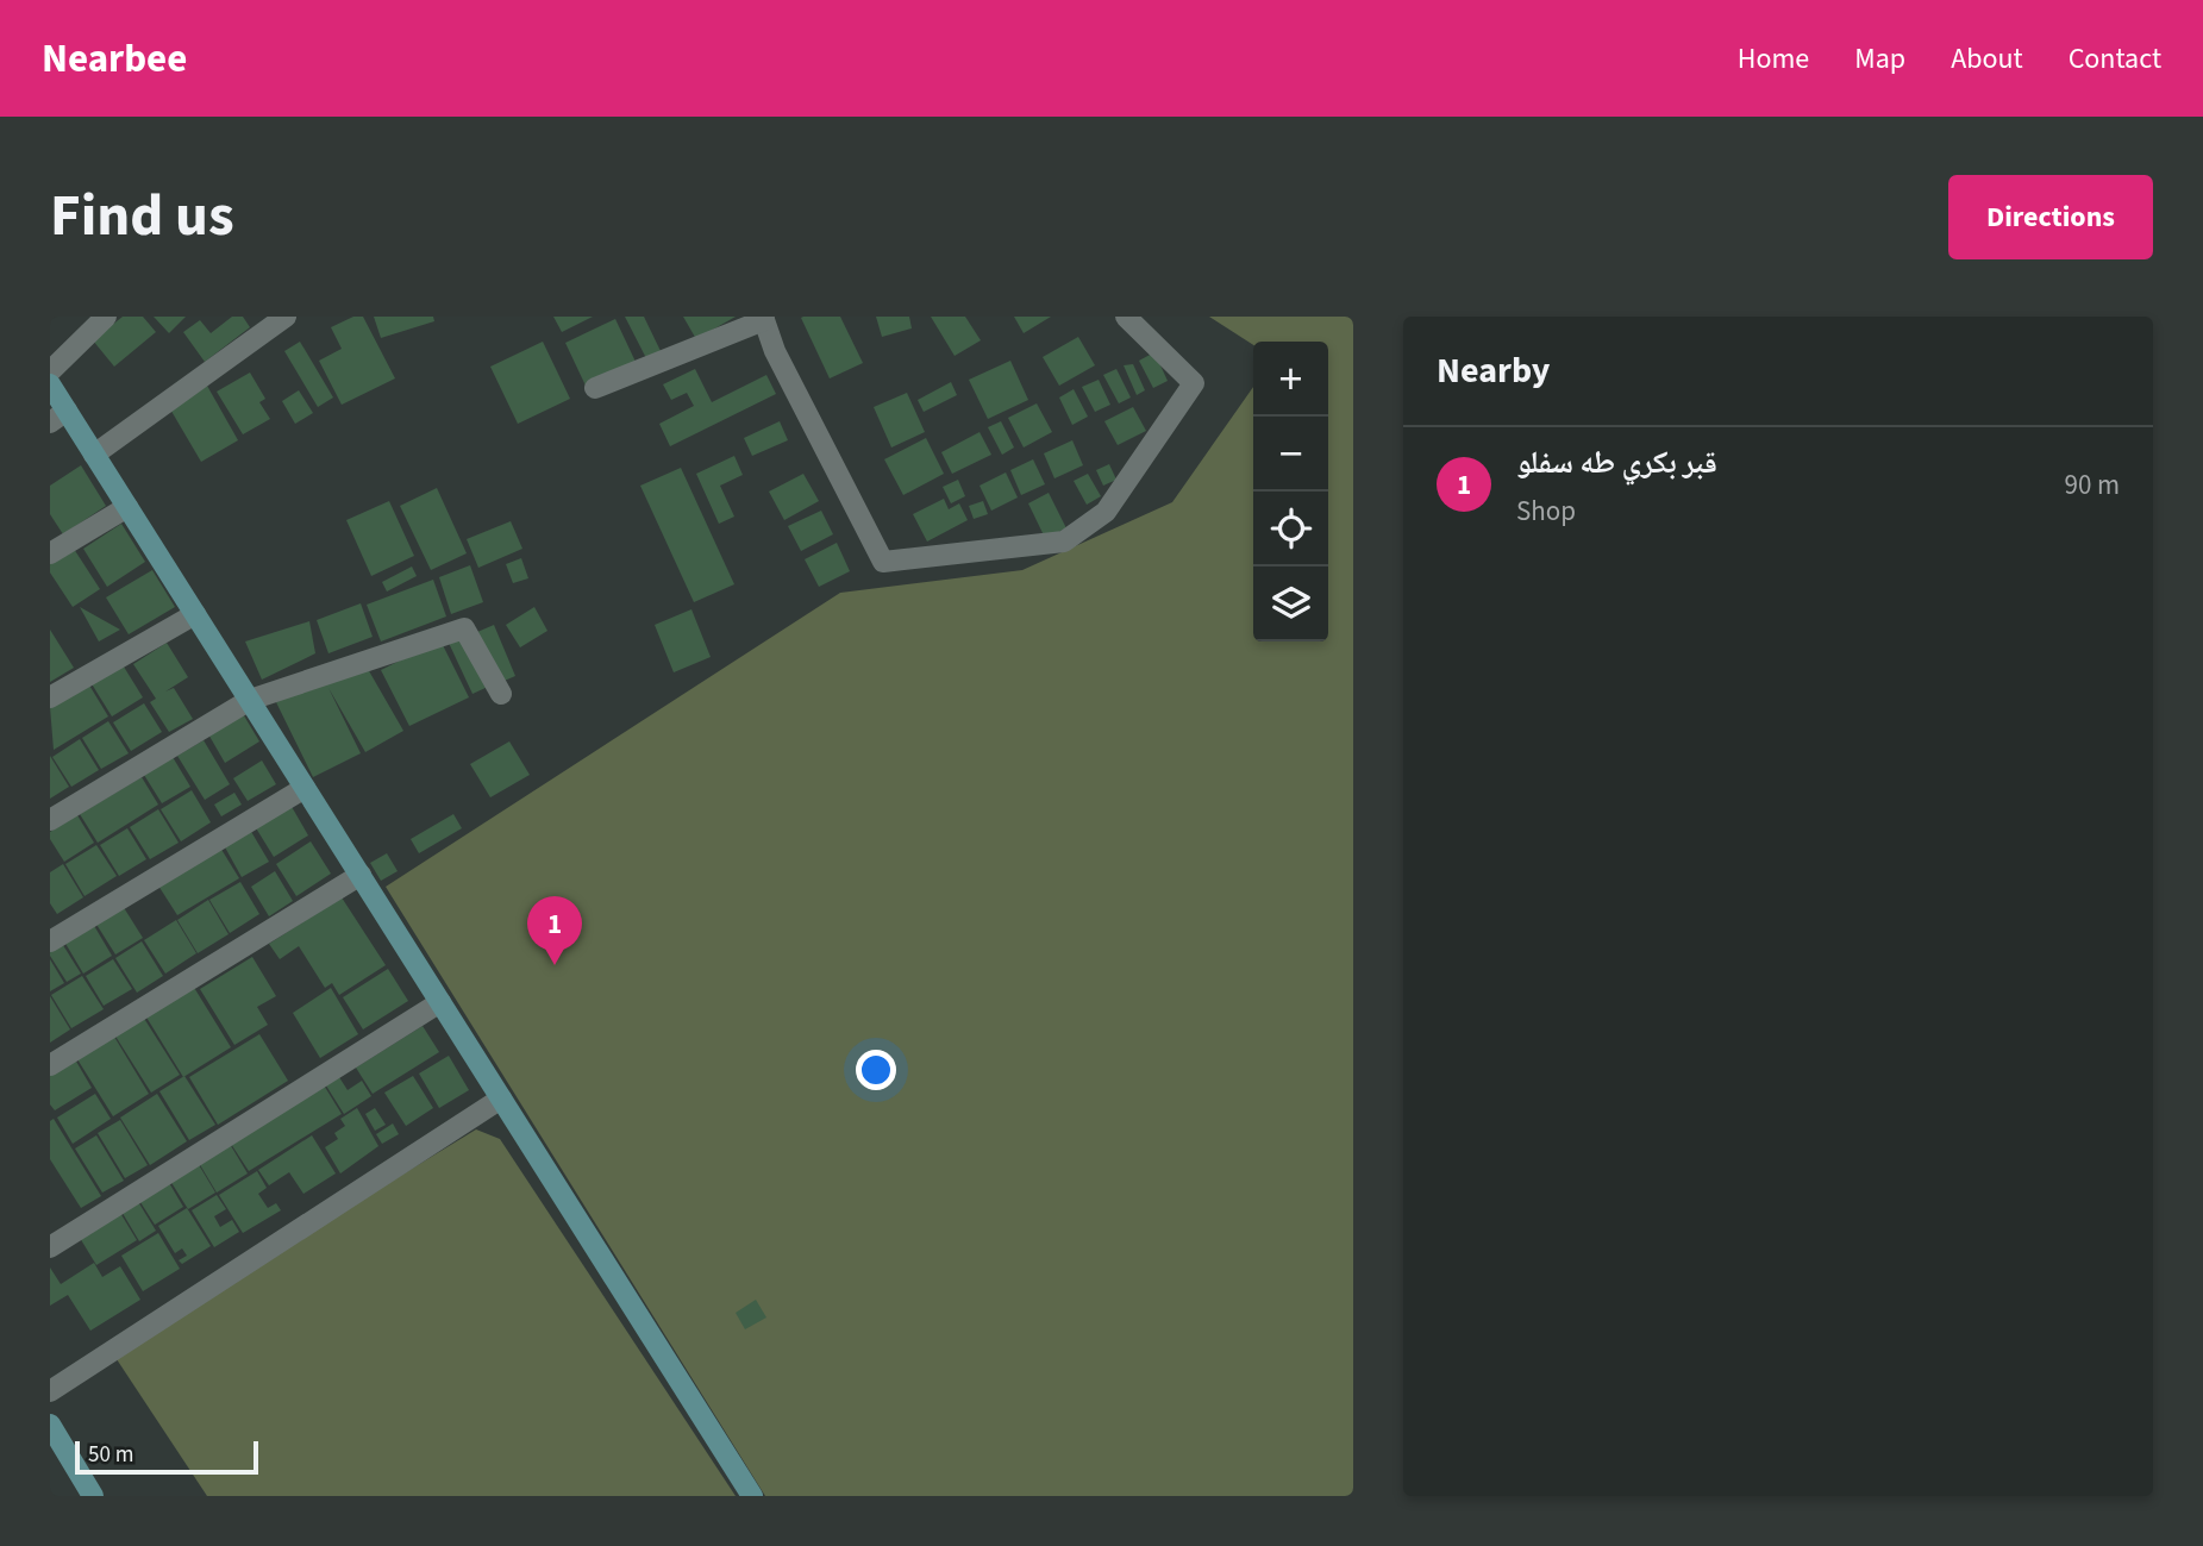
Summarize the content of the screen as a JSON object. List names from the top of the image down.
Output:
{
  "scale_bar": "50 m",
  "page": {
    "header": "Nearbee",
    "nav": [
      "Home",
      "Map",
      "About",
      "Contact"
    ],
    "title": "Find us",
    "buttons": "Directions",
    "heading": "Nearby",
    "map_buttons": ["+", "−"],
    "list": [
      {
        "mark": "1",
        "name": "قبر بكري طه سفلو",
        "note": "Shop",
        "value": "90 m"
      }
    ],
    "pins": "1",
    "scale": "50 m"
  }
}
